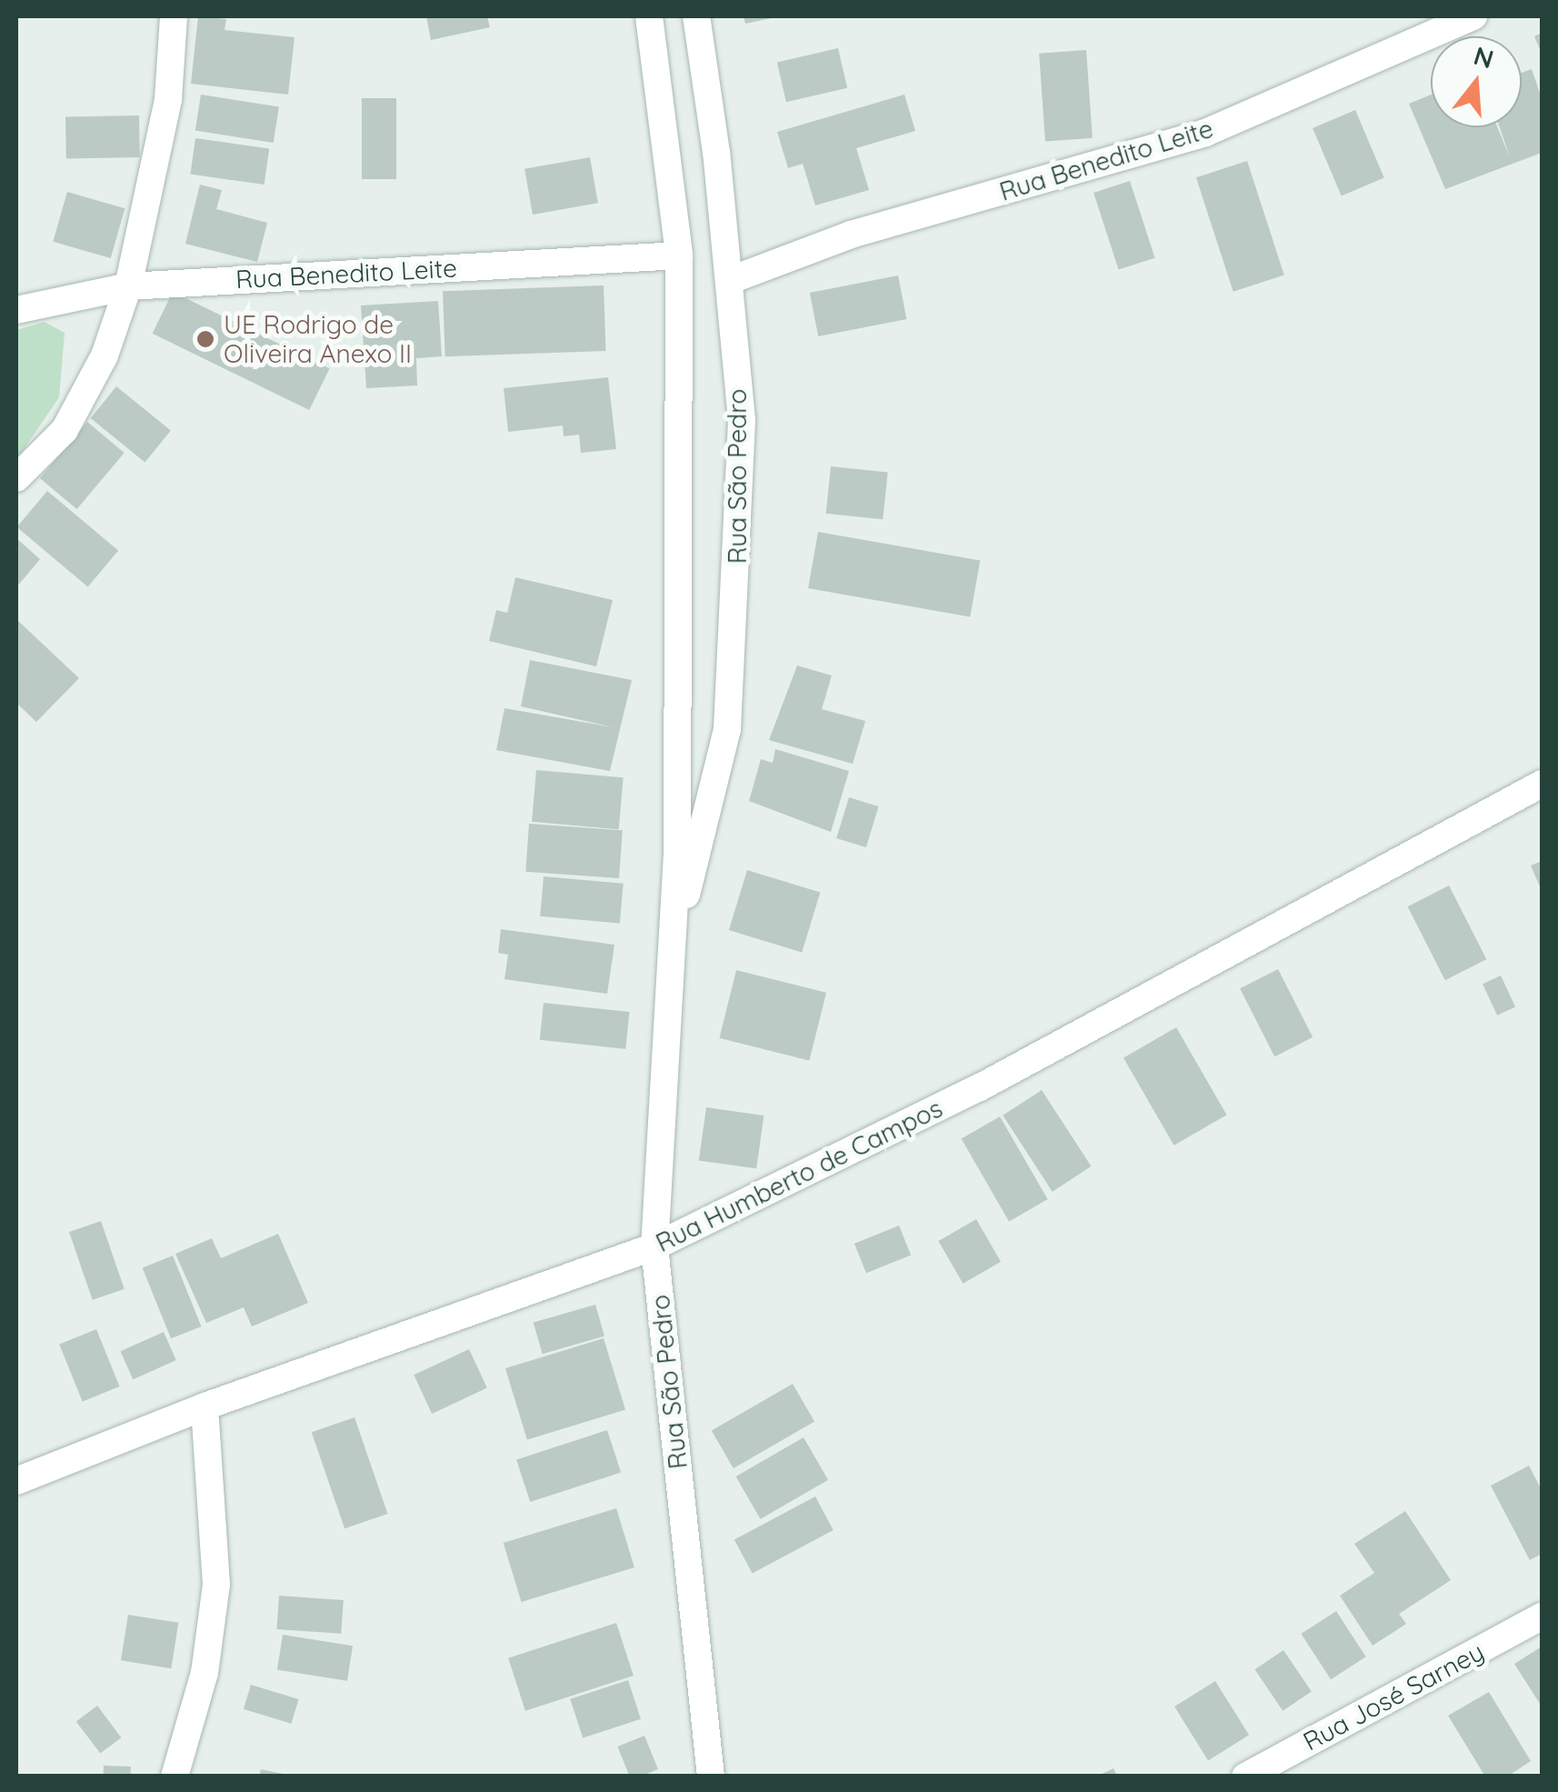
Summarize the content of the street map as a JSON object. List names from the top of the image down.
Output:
{
  "streets": {
    "street": [
      "Rua Benedito Leite",
      "Rua São Pedro",
      "Rua Humberto de Campos",
      "Rua José Sarney"
    ]
  },
  "crossings": [
    ["Rua Benedito Leite", "Rua São Pedro"],
    ["Rua São Pedro", "Rua Humberto de Campos"]
  ],
  "places": ["UE Rodrigo de Oliveira Anexo II"],
  "north": "top"
}
